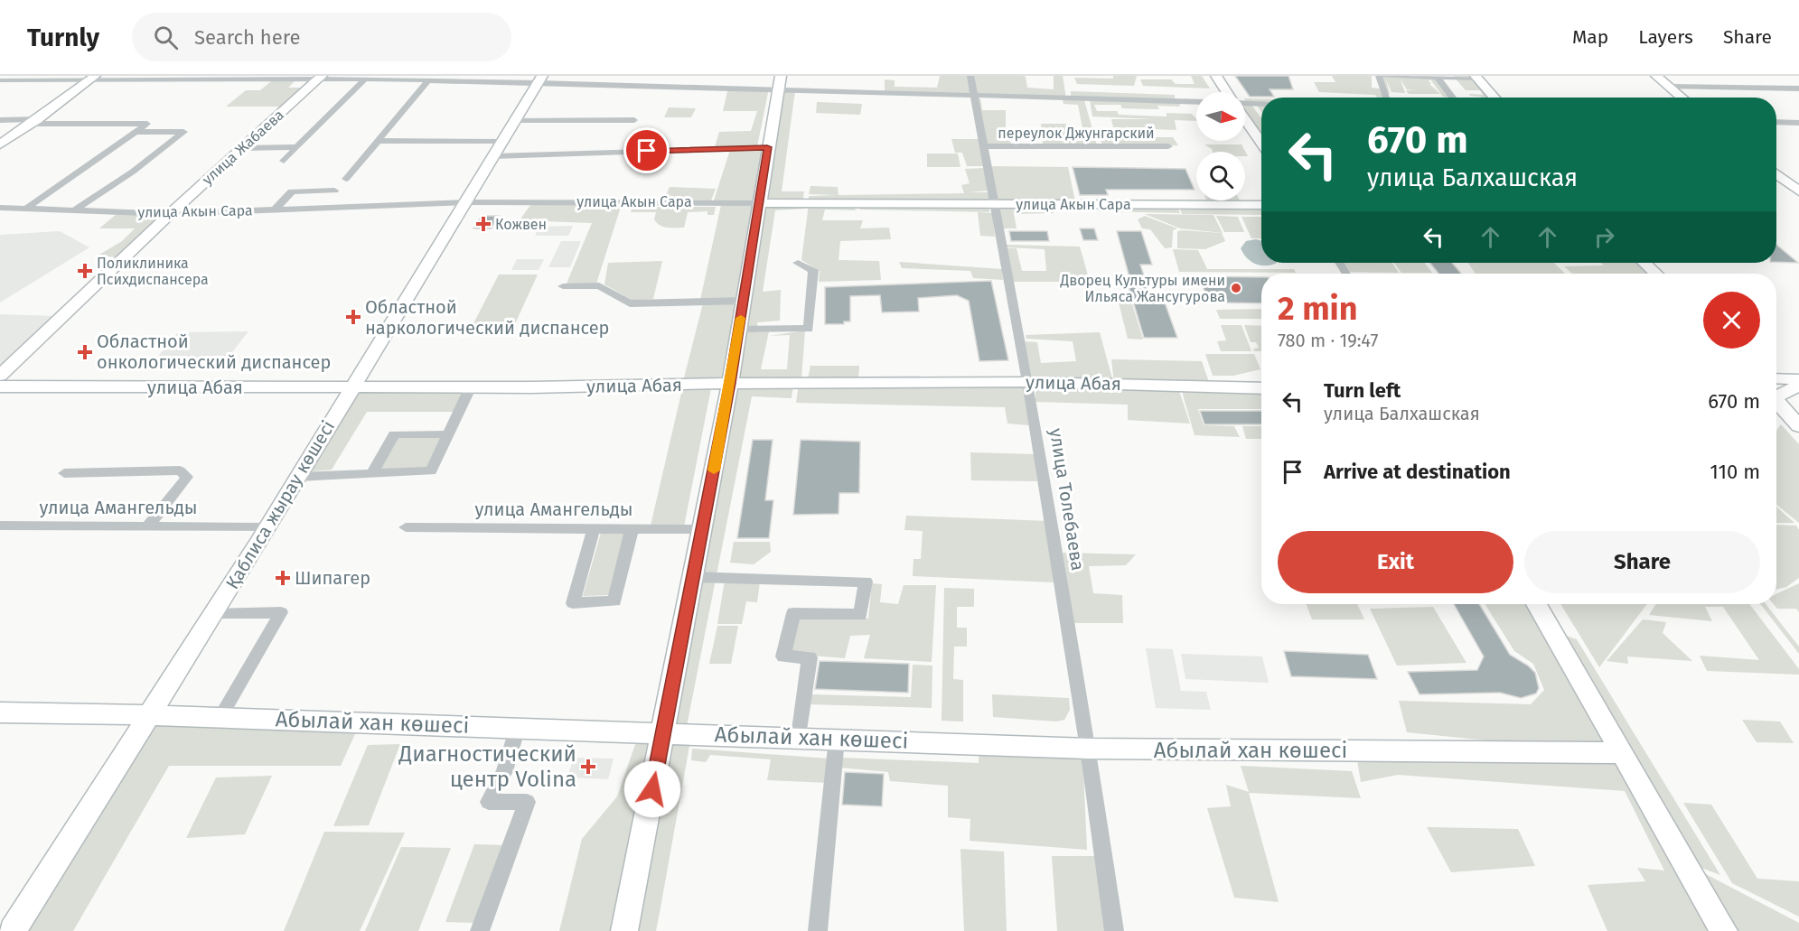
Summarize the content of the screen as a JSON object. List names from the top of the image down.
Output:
{
  "streets": {
    "main road": [
      "улица Жабаева",
      "улица Акын Сара",
      "улица Абая",
      "Қаблиса жырау көшесі",
      "Абылай хан көшесі"
    ],
    "street": ["переулок Джунгарский", "улица Толебаева", "улица Амангельды"]
  },
  "crossings": [
    ["переулок Джунгарский", "улица Толебаева"],
    ["улица Жабаева", "улица Акын Сара"],
    ["улица Акын Сара", "улица Толебаева"],
    ["улица Акын Сара", "Қаблиса жырау көшесі"],
    ["улица Абая", "улица Толебаева"],
    ["улица Абая", "Қаблиса жырау көшесі"],
    ["улица Толебаева", "Абылай хан көшесі"],
    ["Қаблиса жырау көшесі", "улица Амангельды"],
    ["Қаблиса жырау көшесі", "Абылай хан көшесі"]
  ],
  "places": {
    "health": [
      "Кожвен",
      "Поликлиника Психдиспансера",
      "Областной наркологический диспансер",
      "Областной онкологический диспансер",
      "Шипагер",
      "Диагностический центр Volina"
    ],
    "other": ["Дворец Культуры имени Ильяса Жансугурова"]
  },
  "north": "right",
  "page": {
    "header": "Turnly",
    "search": "Search here",
    "nav": ["Map", "Layers", "Share"],
    "turn": ["670 m", "улица Балхашская"],
    "heading": ["2 min", "780 m · 19:47"],
    "list": [
      {
        "name": "Turn left",
        "note": "улица Балхашская",
        "value": "670 m"
      },
      {
        "name": "Arrive at destination",
        "value": "110 m"
      }
    ],
    "buttons": ["Exit", "Share"]
  }
}
